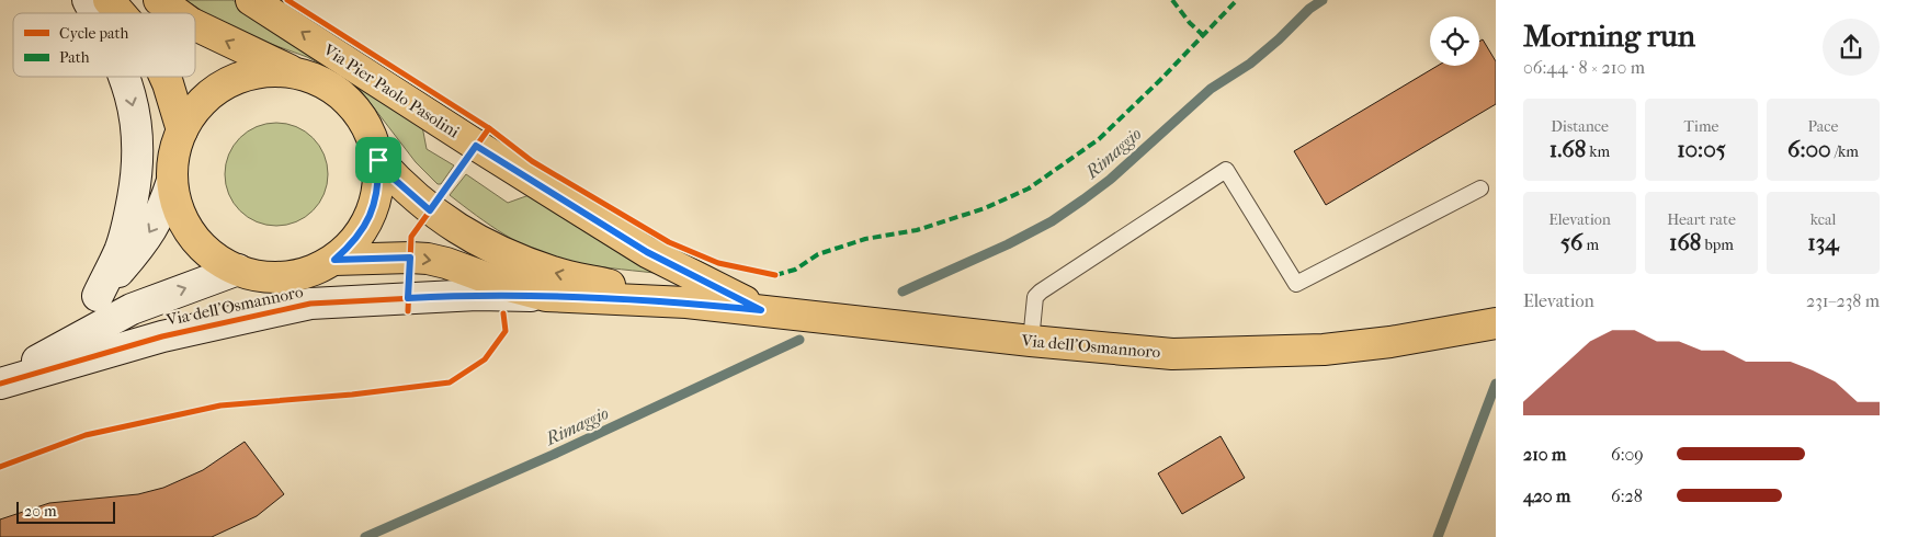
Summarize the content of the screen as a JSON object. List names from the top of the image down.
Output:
{
  "streets": {
    "main road": ["Via Pier Paolo Pasolini", "Via dell'Osmannoro"]
  },
  "crossings": [
    ["Via Pier Paolo Pasolini", "Via dell'Osmannoro"]
  ],
  "one_way": ["Via Pier Paolo Pasolini"],
  "water": ["Rimaggio"],
  "legend": ["Cycle path", "Path"],
  "scale_bar": "20 m",
  "page": {
    "heading": ["Morning run", "06:44 · 8 × 210 m"],
    "stats": [
      ["Distance", "1.68 km"],
      ["Time", "10:05"],
      ["Pace", "6:00 /km"],
      ["Elevation", "56 m"],
      ["Heart rate", "168 bpm"],
      ["kcal", "134"]
    ],
    "chart": ["Elevation", "231–238 m"],
    "list": [
      {
        "name": "210 m",
        "note": "6:09"
      },
      {
        "name": "420 m",
        "note": "6:28"
      }
    ],
    "scale": "20 m"
  }
}
